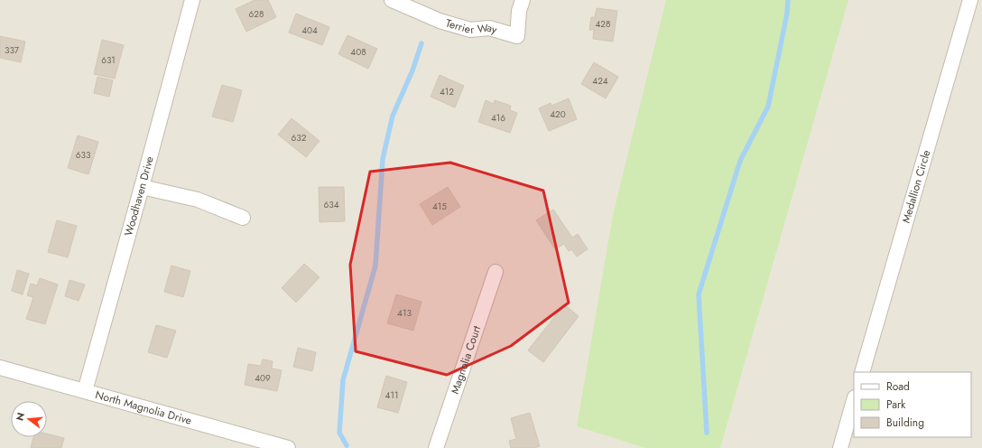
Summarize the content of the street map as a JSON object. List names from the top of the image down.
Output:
{
  "streets": {
    "street": [
      "Terrier Way",
      "Medallion Circle",
      "Woodhaven Drive",
      "Magnolia Court",
      "North Magnolia Drive"
    ]
  },
  "crossings": [
    ["Woodhaven Drive", "North Magnolia Drive"]
  ],
  "house_numbers": [
    "628",
    "428",
    "404",
    "337",
    "408",
    "631",
    "424",
    "412",
    "420",
    "416",
    "632",
    "633",
    "634",
    "415",
    "413",
    "409",
    "411"
  ],
  "legend": ["Road", "Park", "Building"],
  "north": "left"
}
